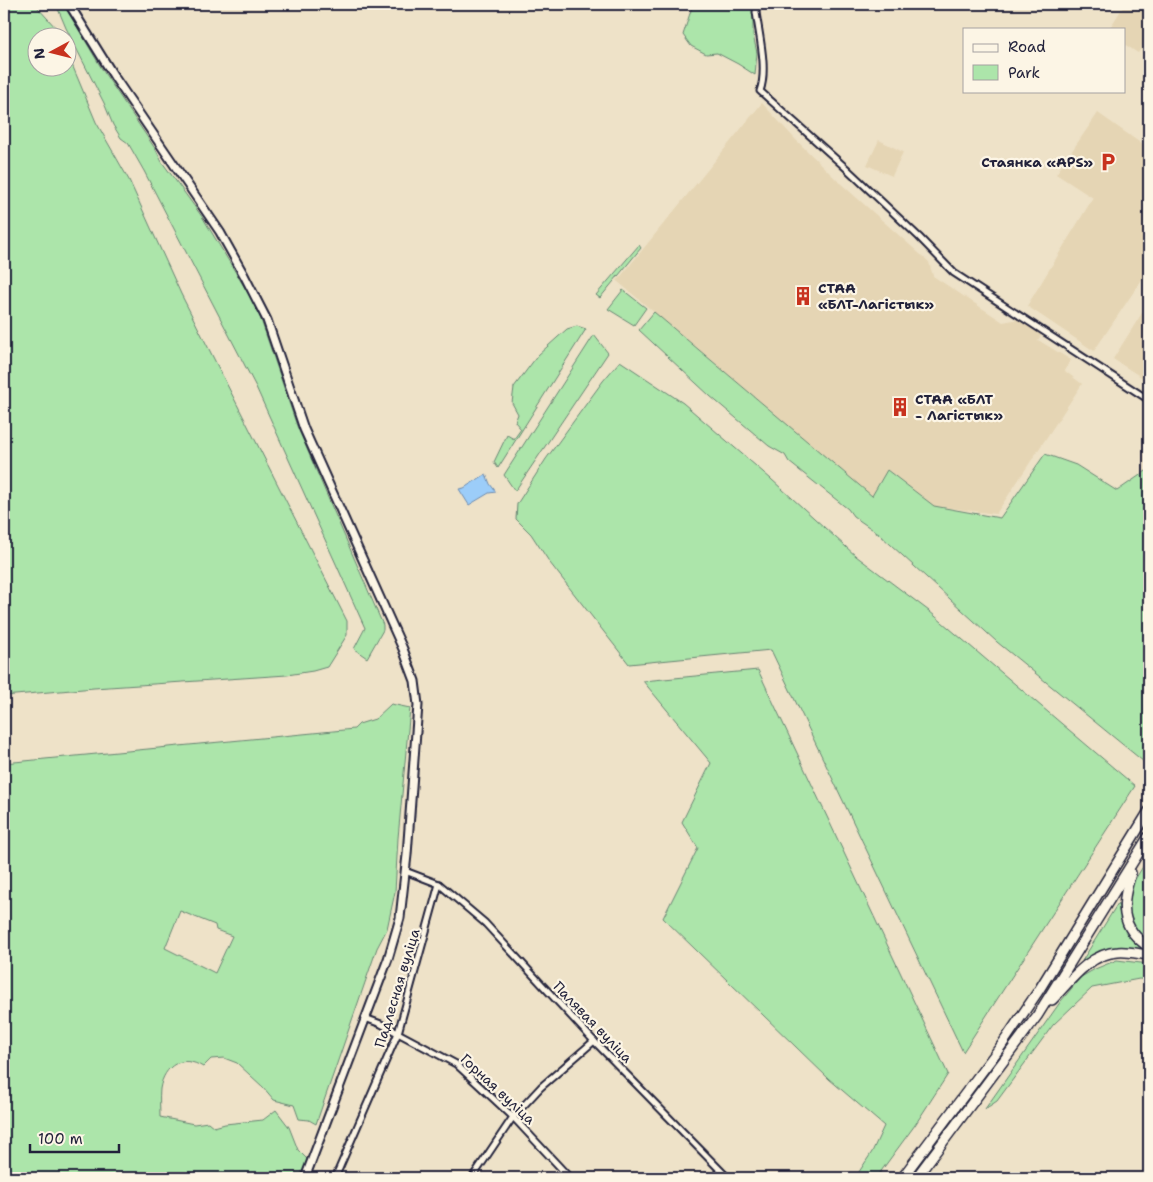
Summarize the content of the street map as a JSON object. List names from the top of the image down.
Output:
{
  "streets": {
    "street": ["Падлесная вуліца", "Палявая вуліца", "Горная вуліца"]
  },
  "crossings": [
    ["Падлесная вуліца", "Палявая вуліца"],
    ["Падлесная вуліца", "Горная вуліца"]
  ],
  "places": {
    "parking": ["Стаянка «APS»"],
    "building": ["СТАА «БЛТ-Лагістык»", "СТАА «БЛТ - Лагістык»"]
  },
  "legend": ["Road", "Park"],
  "scale_bar": "100 m",
  "north": "left"
}
